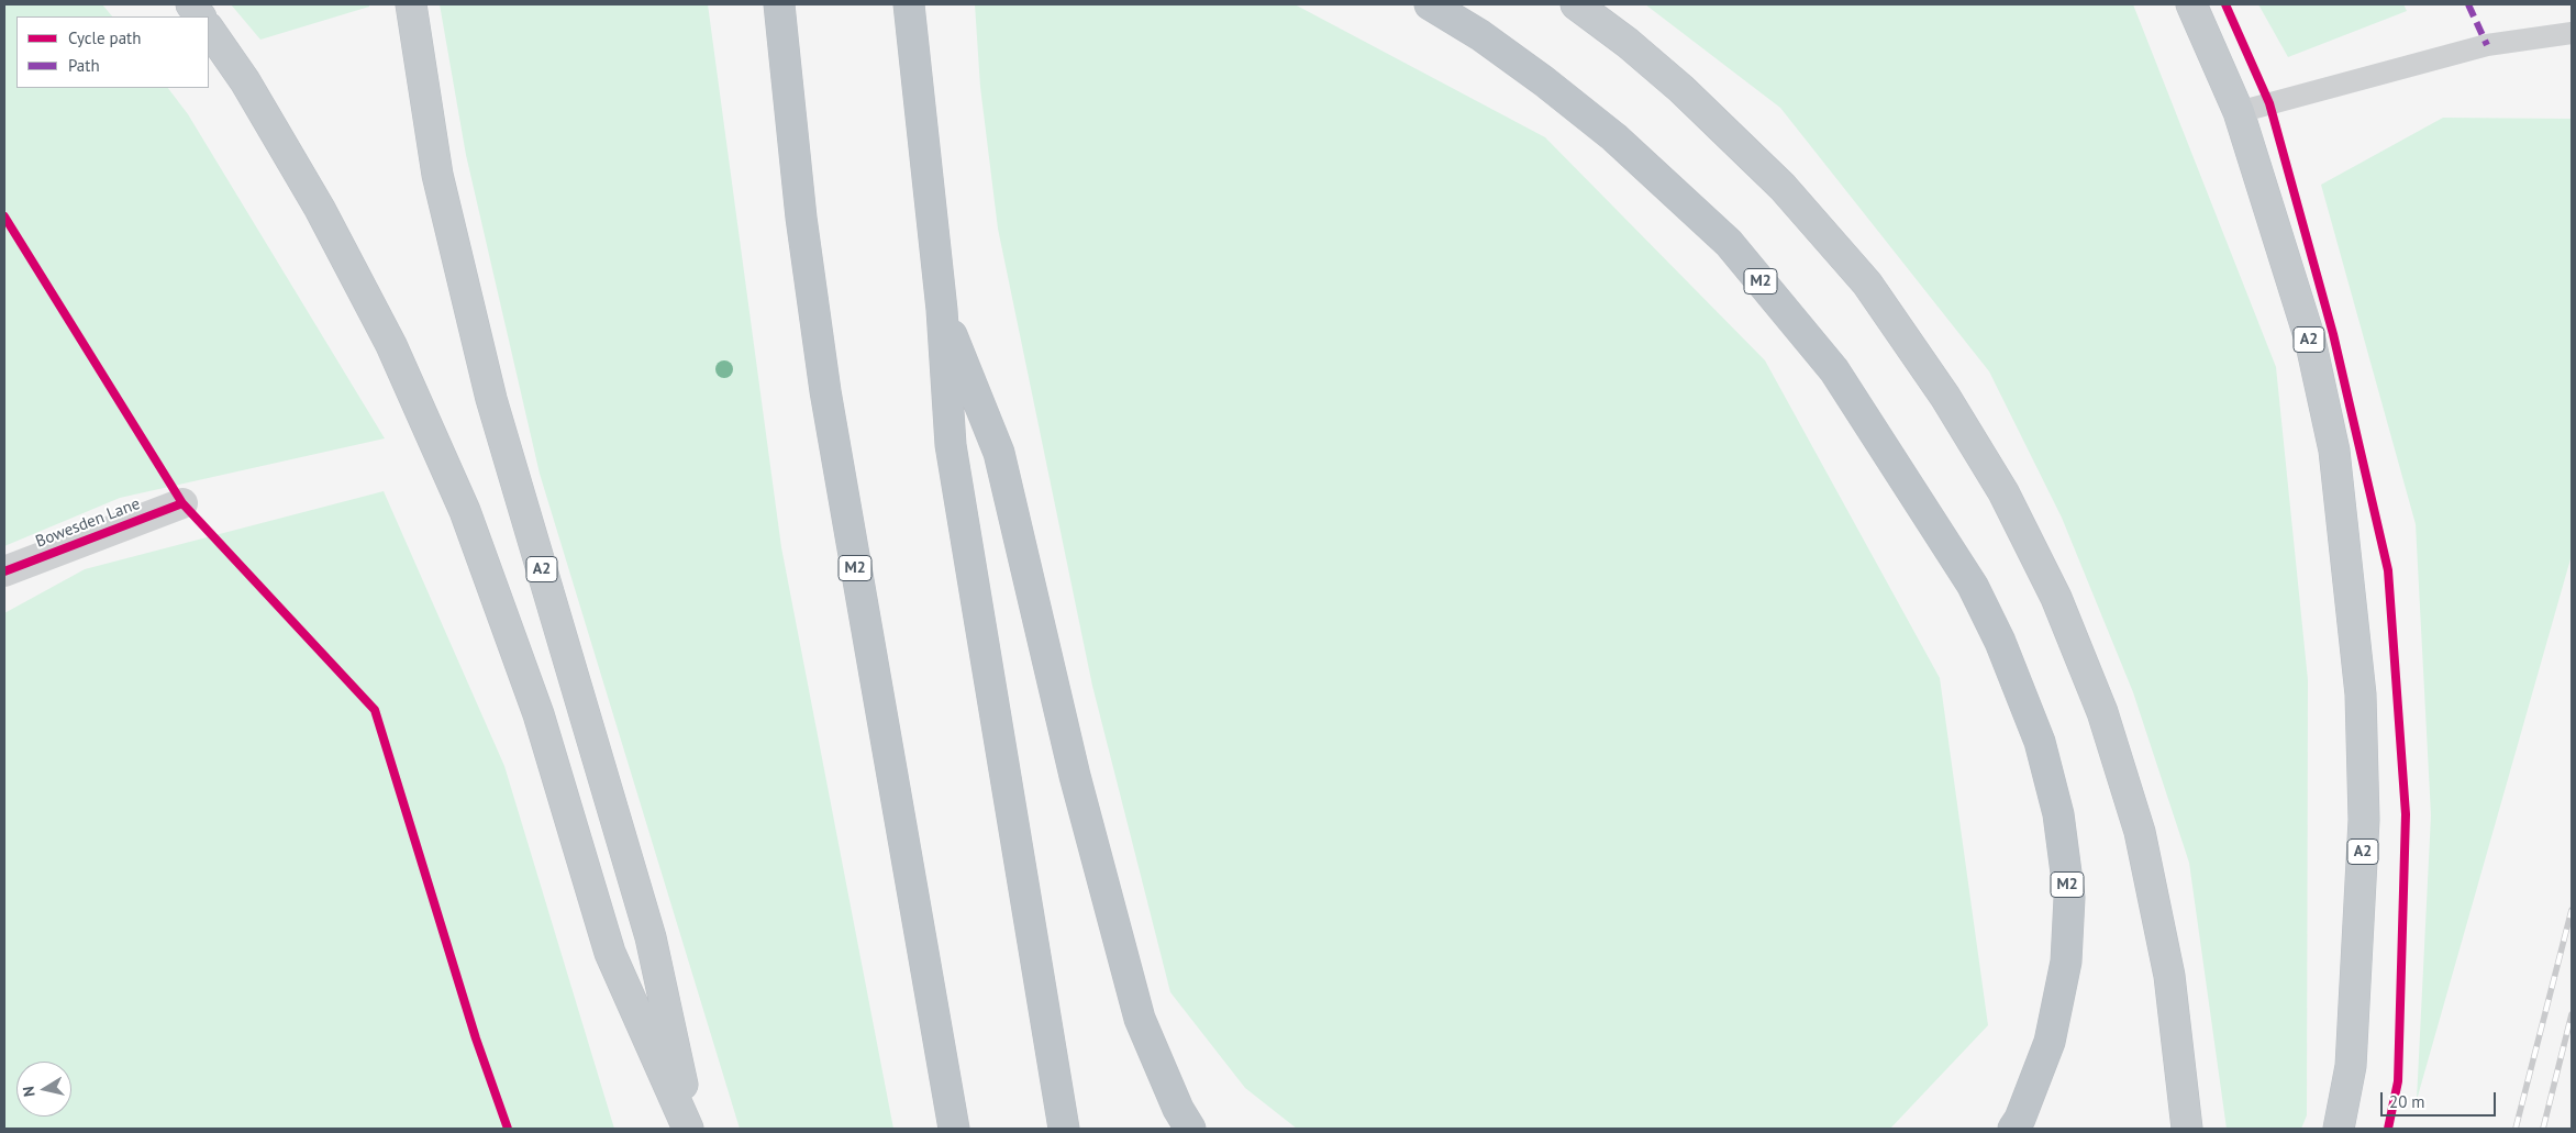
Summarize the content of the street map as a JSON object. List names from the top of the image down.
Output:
{
  "streets": {
    "highway": ["M2", "A2"],
    "street": ["Bowesden Lane"]
  },
  "legend": ["Cycle path", "Path"],
  "scale_bar": "20 m",
  "north": "left"
}
